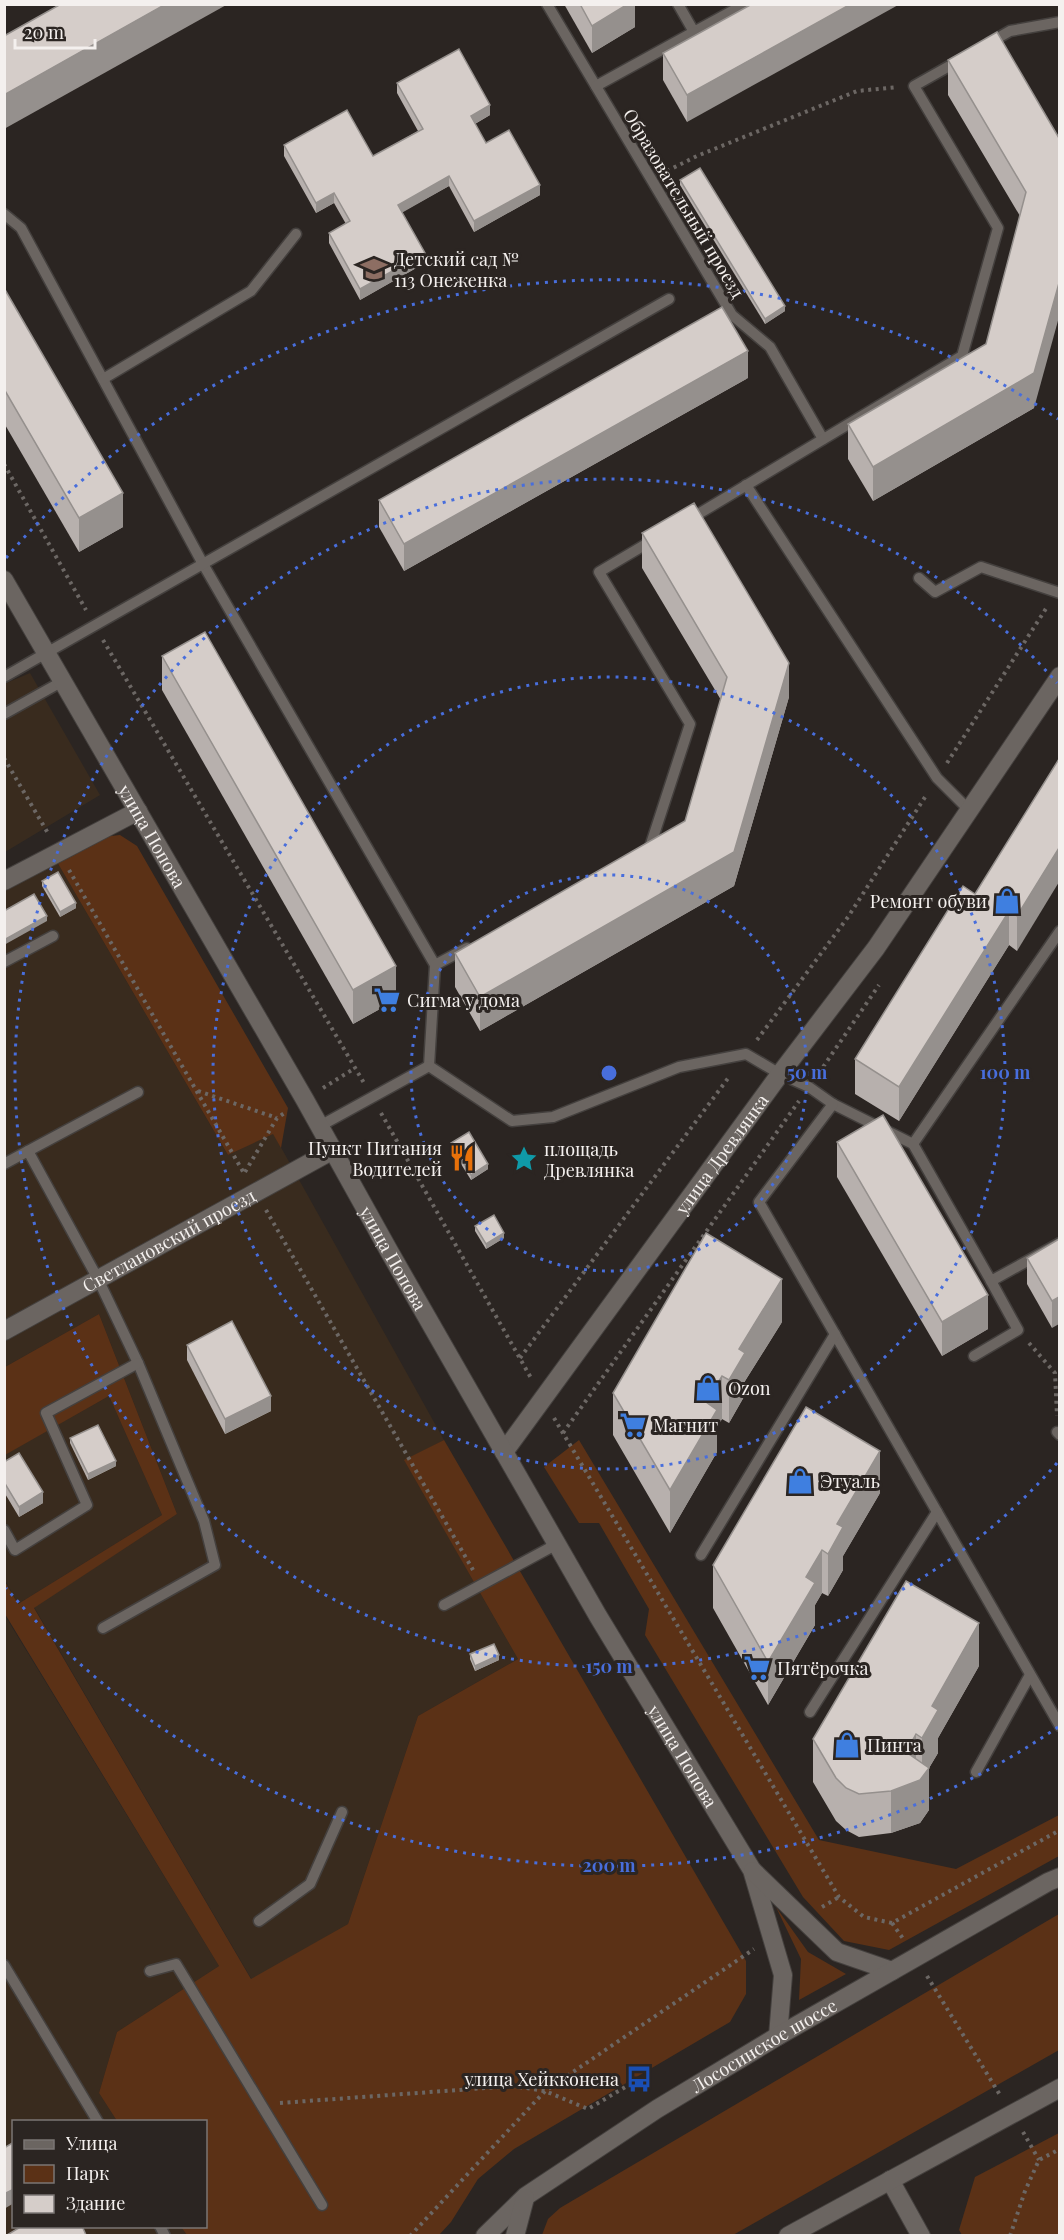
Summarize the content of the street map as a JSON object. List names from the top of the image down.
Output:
{
  "streets": {
    "street": [
      "улица Попова",
      "улица Древлянка",
      "Светлановский проезд",
      "Лососинское шоссе"
    ],
    "lane": ["Образовательный проезд"]
  },
  "crossings": [
    ["улица Попова", "улица Древлянка"],
    ["улица Попова", "Светлановский проезд"],
    ["улица Попова", "Лососинское шоссе"]
  ],
  "places": {
    "school or university": ["Детский сад № 113 Онеженка"],
    "shop": [
      "Ремонт обуви",
      "Ozon",
      "Этуаль",
      "Пинта"
    ],
    "supermarket": ["Сигма у дома", "Магнит", "Пятёрочка"],
    "restaurant": ["Пункт Питания Водителей"],
    "place": ["площадь Древлянка"],
    "bus stop": ["улица Хейкконена"]
  },
  "legend": ["Улица", "Парк", "Здание"],
  "scale_bar": "20 m",
  "rings": [
    "50 m",
    "100 m",
    "150 m",
    "200 m"
  ]
}
